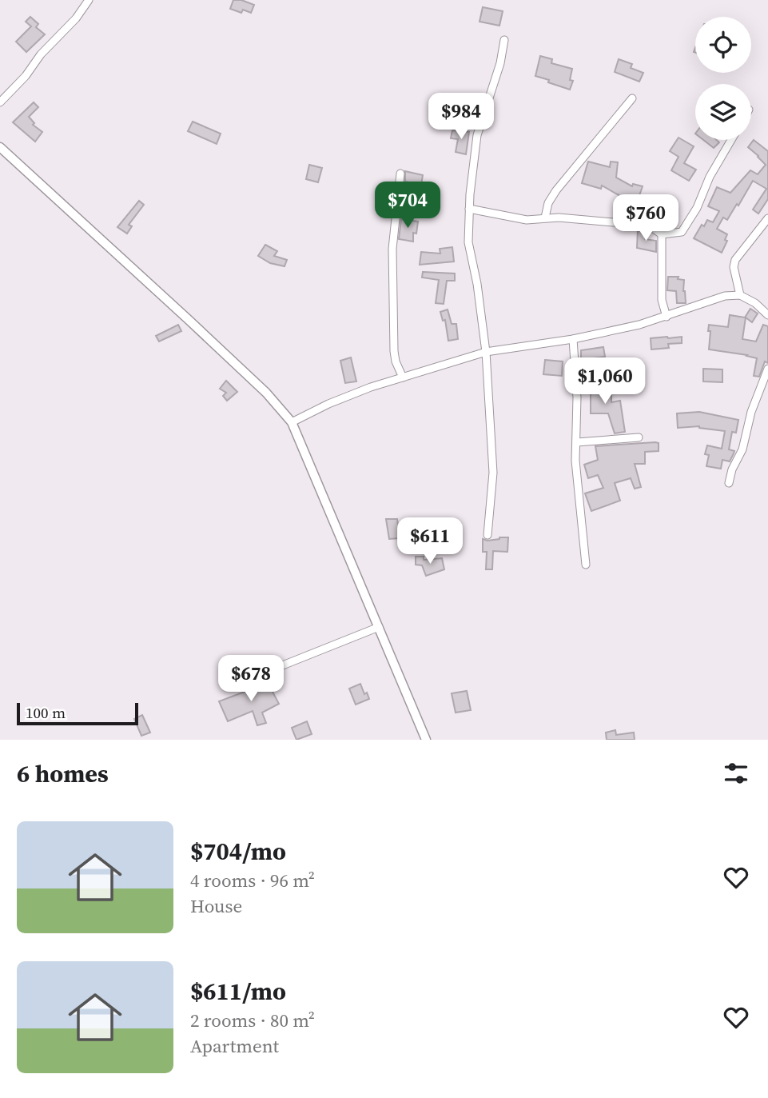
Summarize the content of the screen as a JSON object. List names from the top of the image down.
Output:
{
  "scale_bar": "100 m",
  "page": {
    "price": [
      "$984",
      "$704",
      "$760",
      "$1,060",
      "$611",
      "$678"
    ],
    "scale": "100 m",
    "heading": "6 homes",
    "list": [
      {
        "name": "$704/mo",
        "note": "4 rooms · 96 m² · House"
      },
      {
        "name": "$611/mo",
        "note": "2 rooms · 80 m² · Apartment"
      }
    ]
  }
}
